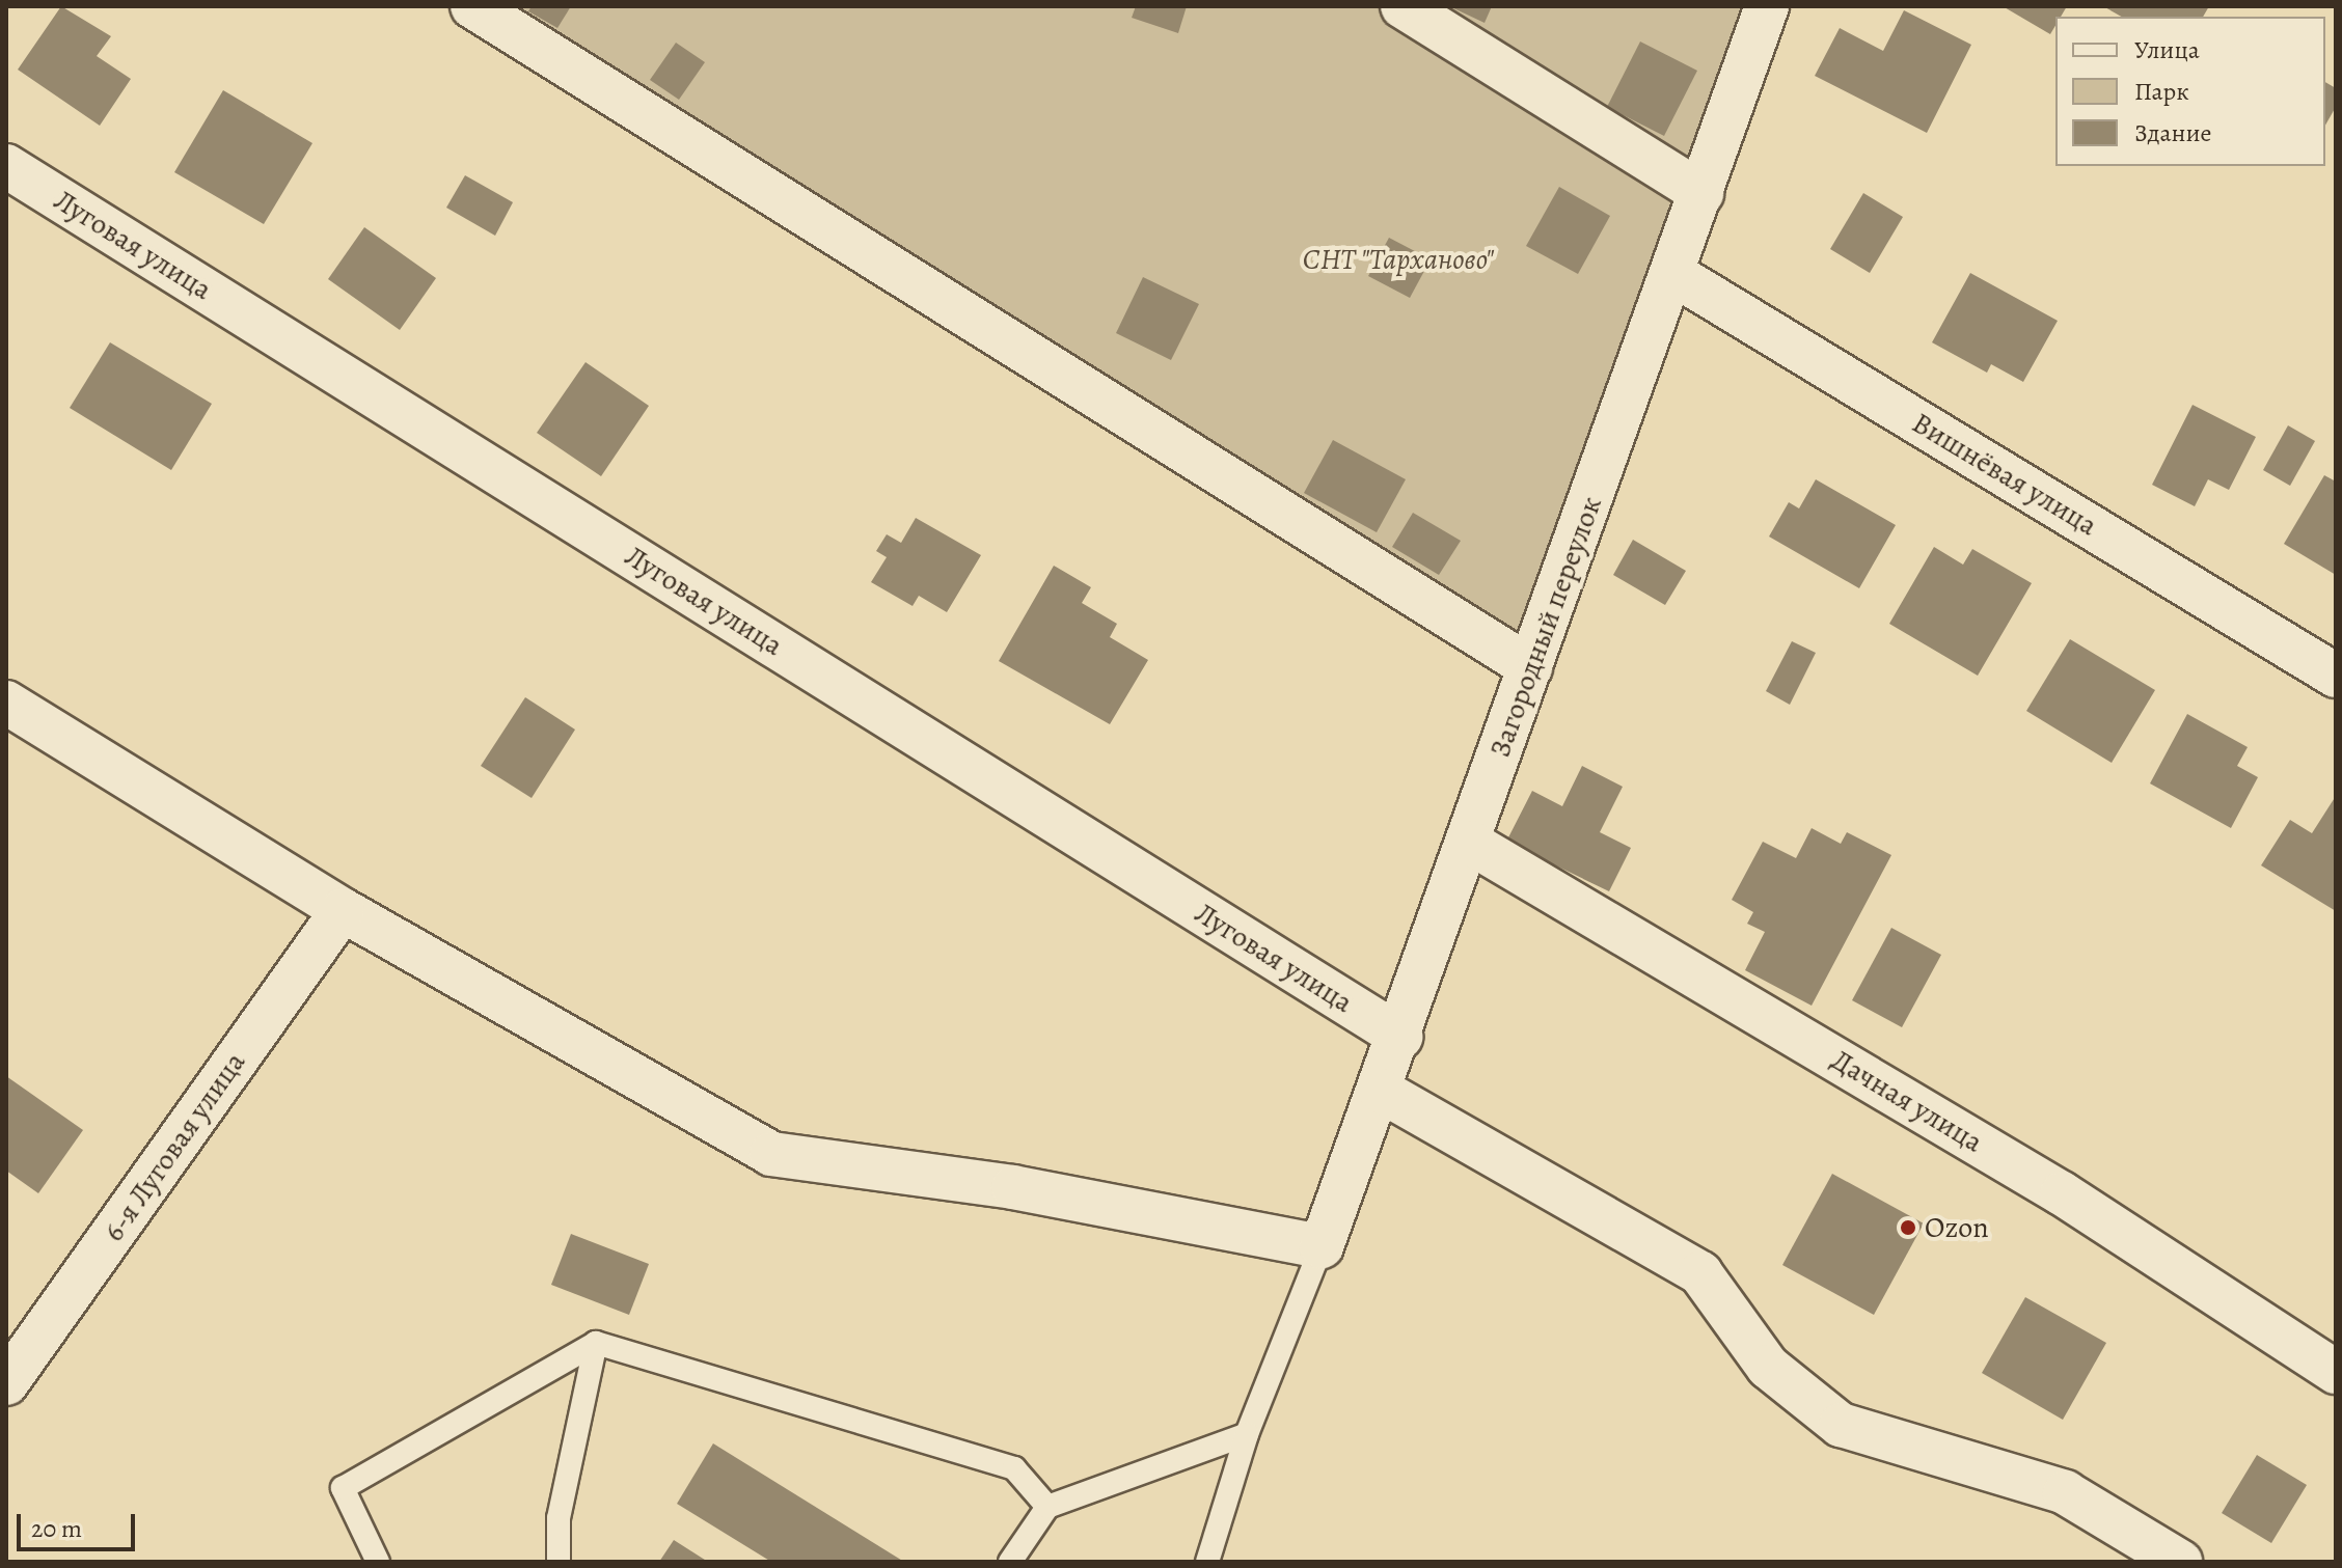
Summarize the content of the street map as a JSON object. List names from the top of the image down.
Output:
{
  "streets": {
    "street": [
      "Луговая улица",
      "Вишнёвая улица",
      "Загородный переулок",
      "Дачная улица",
      "6-я Луговая улица"
    ]
  },
  "crossings": [
    ["Луговая улица", "Загородный переулок"],
    ["Вишнёвая улица", "Загородный переулок"],
    ["Загородный переулок", "Дачная улица"]
  ],
  "parks": ["СНТ \"Тарханово\""],
  "places": ["Ozon"],
  "legend": ["Улица", "Парк", "Здание"],
  "scale_bar": "20 m"
}
